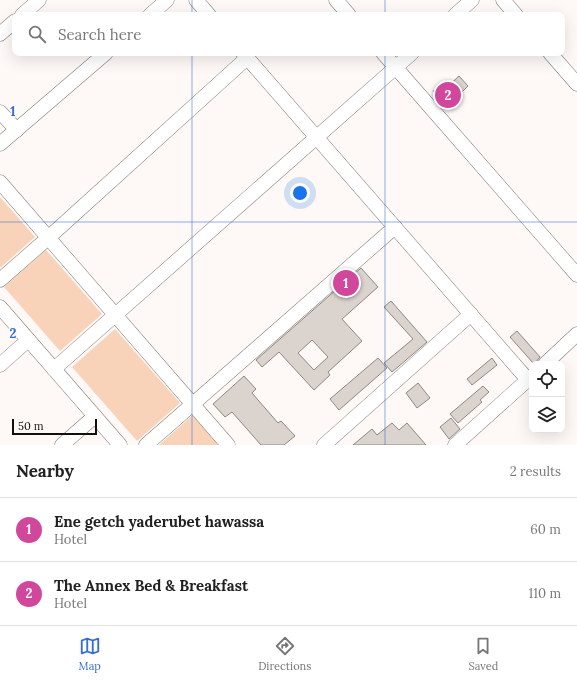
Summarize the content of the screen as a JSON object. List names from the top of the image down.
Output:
{
  "scale_bar": "50 m",
  "page": {
    "search": "Search here",
    "pins": ["2", "1"],
    "scale": "50 m",
    "heading": ["Nearby", "2 results"],
    "list": [
      {
        "mark": "1",
        "name": "Ene getch yaderubet hawassa",
        "note": "Hotel",
        "value": "60 m"
      },
      {
        "mark": "2",
        "name": "The Annex Bed & Breakfast",
        "note": "Hotel",
        "value": "110 m"
      }
    ],
    "nav": ["Map", "Directions", "Saved"]
  },
  "grid": {
    "rows": ["1", "2"]
  }
}
